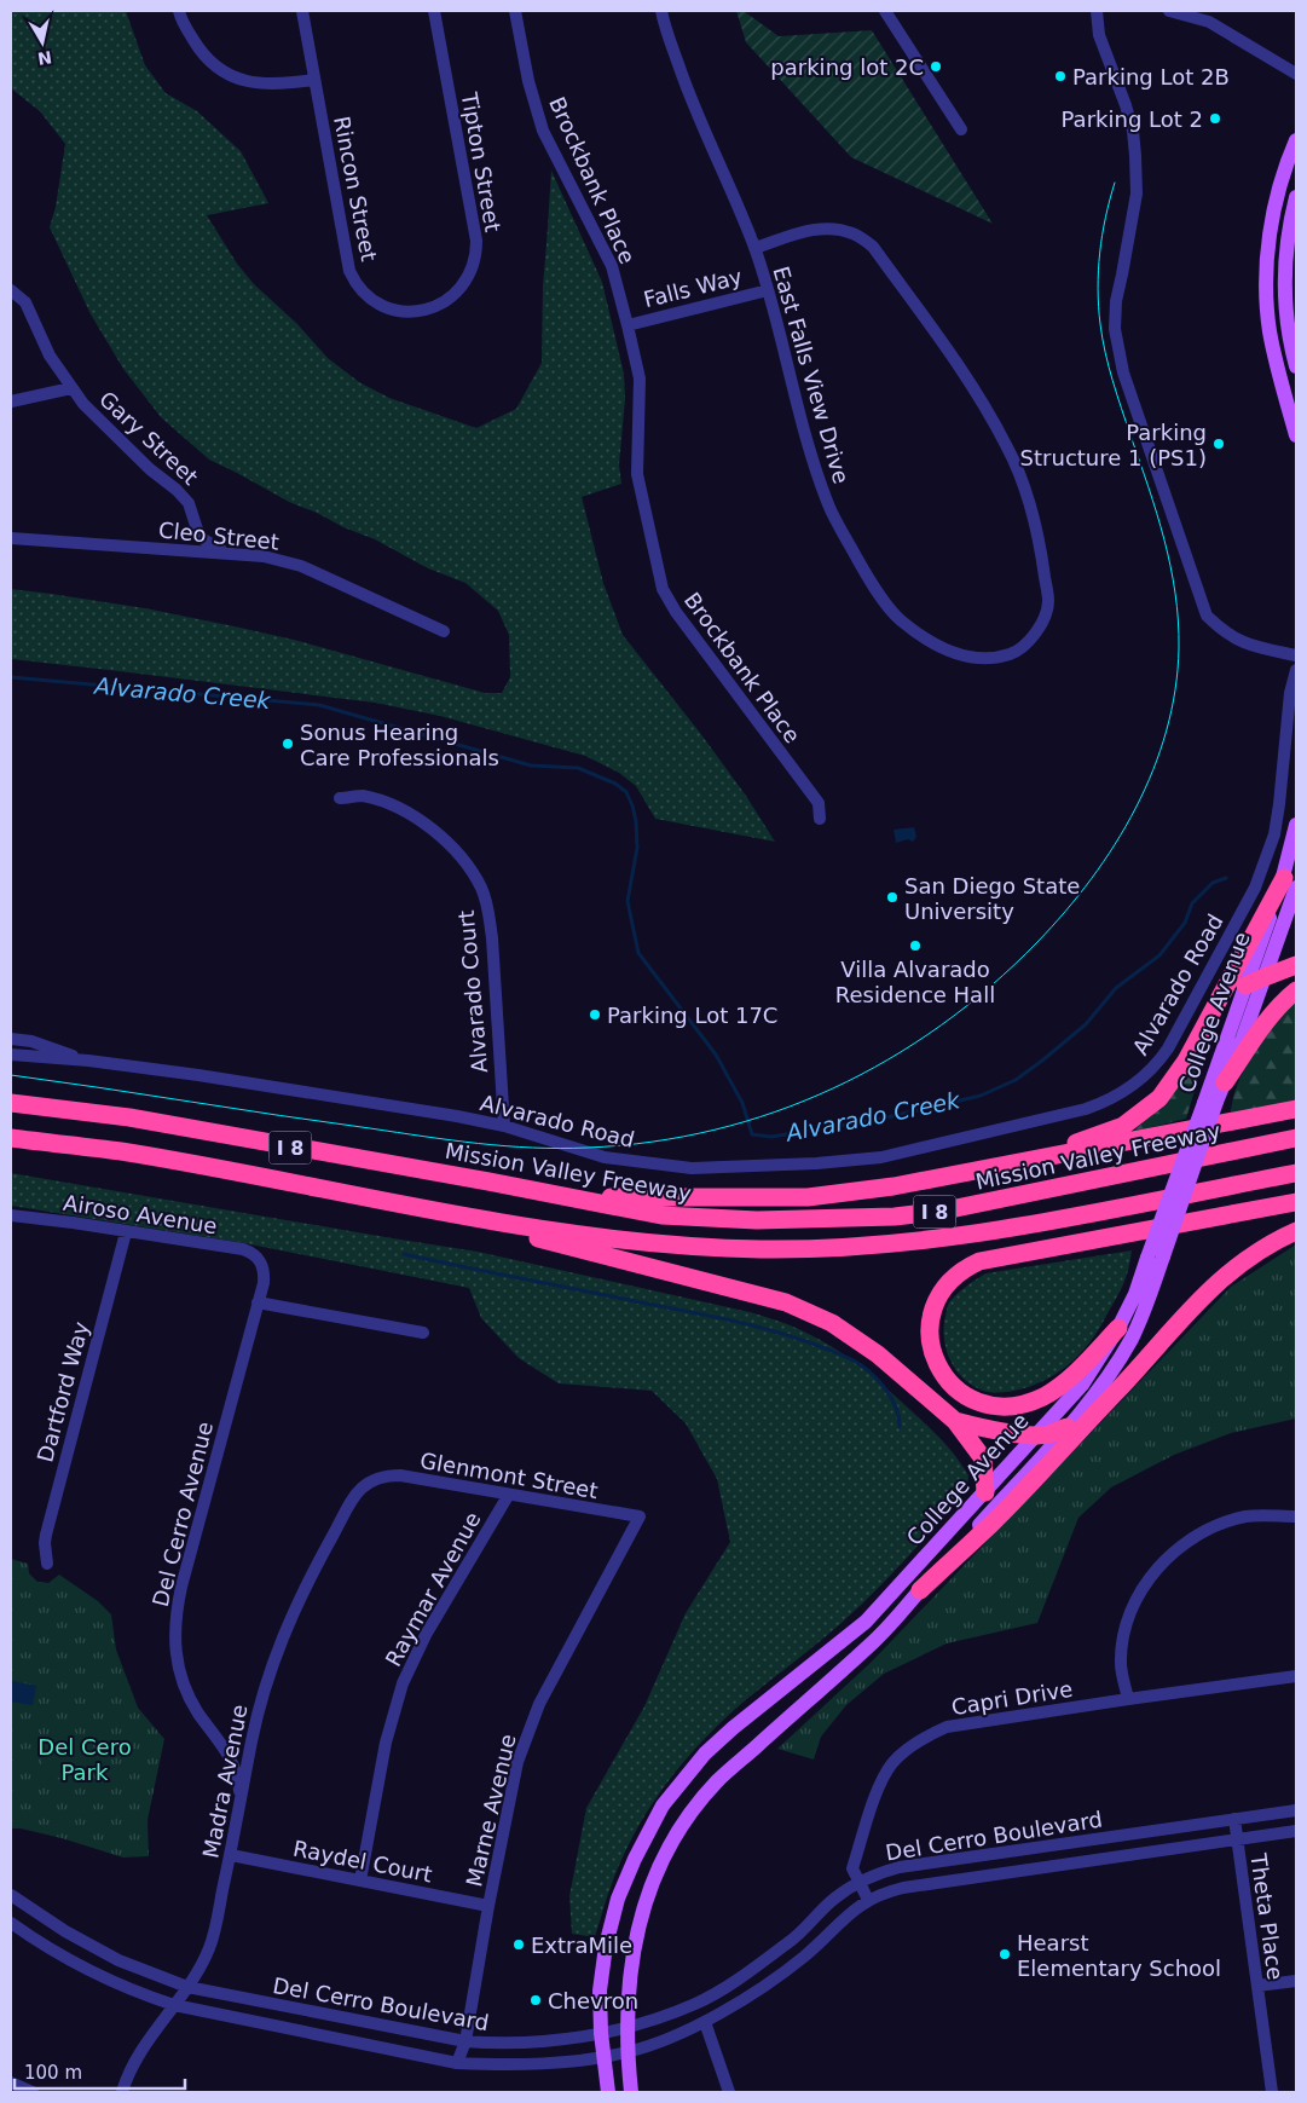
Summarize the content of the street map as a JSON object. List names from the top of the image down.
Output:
{
  "streets": {
    "highway": ["I 8", "Mission Valley Freeway"],
    "main road": ["College Avenue"],
    "street": [
      "Tipton Street",
      "Brockbank Place",
      "Rincon Street",
      "Falls Way",
      "East Falls View Drive",
      "Gary Street",
      "Cleo Street",
      "Alvarado Road",
      "Alvarado Court",
      "Airoso Avenue",
      "Dartford Way",
      "Glenmont Street",
      "Del Cerro Avenue",
      "Raymar Avenue",
      "Capri Drive",
      "Madra Avenue",
      "Marne Avenue",
      "Del Cerro Boulevard",
      "Raydel Court",
      "Theta Place"
    ]
  },
  "crossings": [
    ["Tipton Street", "Rincon Street"],
    ["Brockbank Place", "Falls Way"],
    ["Falls Way", "East Falls View Drive"],
    ["Gary Street", "Cleo Street"],
    ["Alvarado Road", "Alvarado Court"],
    ["College Avenue", "Del Cerro Boulevard"],
    ["Airoso Avenue", "Dartford Way"],
    ["Airoso Avenue", "Del Cerro Avenue"],
    ["Glenmont Street", "Raymar Avenue"],
    ["Glenmont Street", "Madra Avenue"],
    ["Glenmont Street", "Marne Avenue"],
    ["Del Cerro Avenue", "Madra Avenue"],
    ["Raymar Avenue", "Raydel Court"],
    ["Capri Drive", "Del Cerro Boulevard"],
    ["Madra Avenue", "Del Cerro Boulevard"],
    ["Madra Avenue", "Raydel Court"],
    ["Marne Avenue", "Del Cerro Boulevard"],
    ["Marne Avenue", "Raydel Court"],
    ["Del Cerro Boulevard", "Theta Place"]
  ],
  "water": ["Alvarado Creek"],
  "parks": ["Del Cero Park"],
  "places": [
    "parking lot 2C",
    "Parking Lot 2B",
    "Parking Lot 2",
    "Parking Structure 1 (PS1)",
    "Sonus Hearing Care Professionals",
    "San Diego State University",
    "Villa Alvarado Residence Hall",
    "Parking Lot 17C",
    "ExtraMile",
    "Hearst Elementary School",
    "Chevron"
  ],
  "scale_bar": "100 m",
  "north": "bottom"
}
